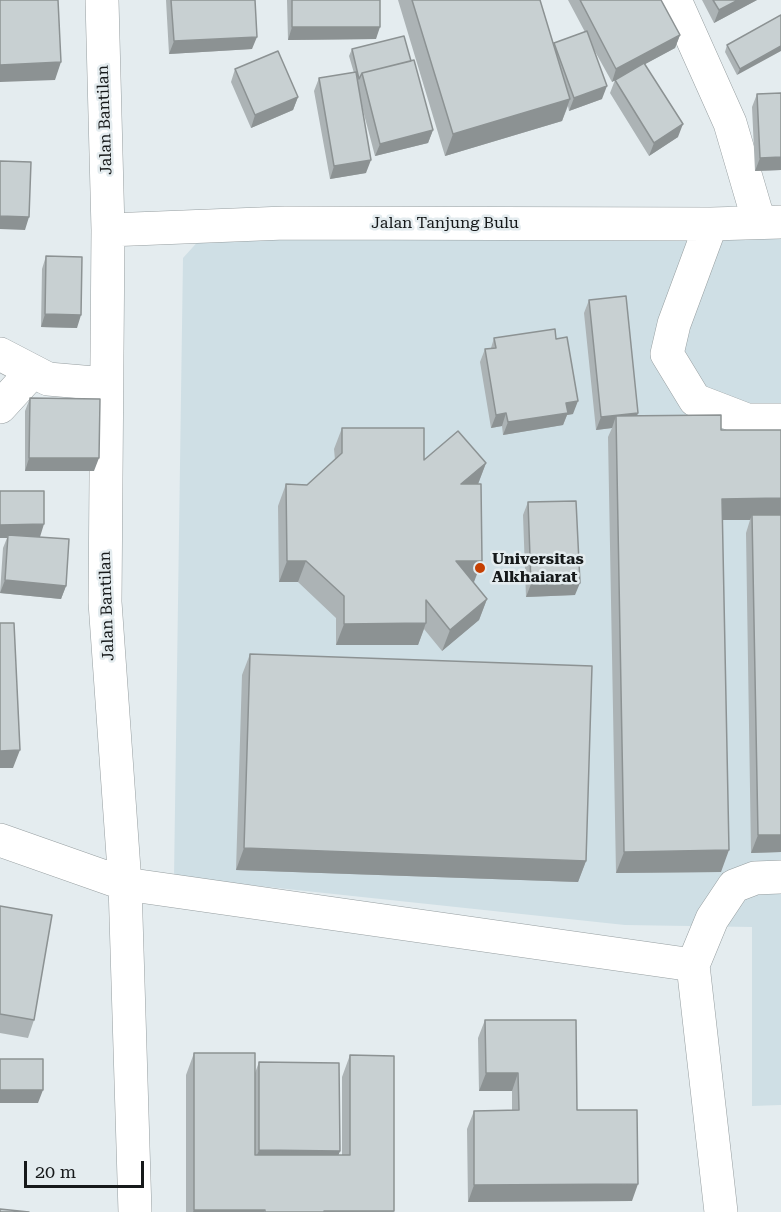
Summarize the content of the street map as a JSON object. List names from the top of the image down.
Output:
{
  "streets": {
    "street": ["Jalan Bantilan", "Jalan Tanjung Bulu"]
  },
  "crossings": [
    ["Jalan Bantilan", "Jalan Tanjung Bulu"]
  ],
  "places": ["Universitas Alkhaiarat"],
  "scale_bar": "20 m"
}
